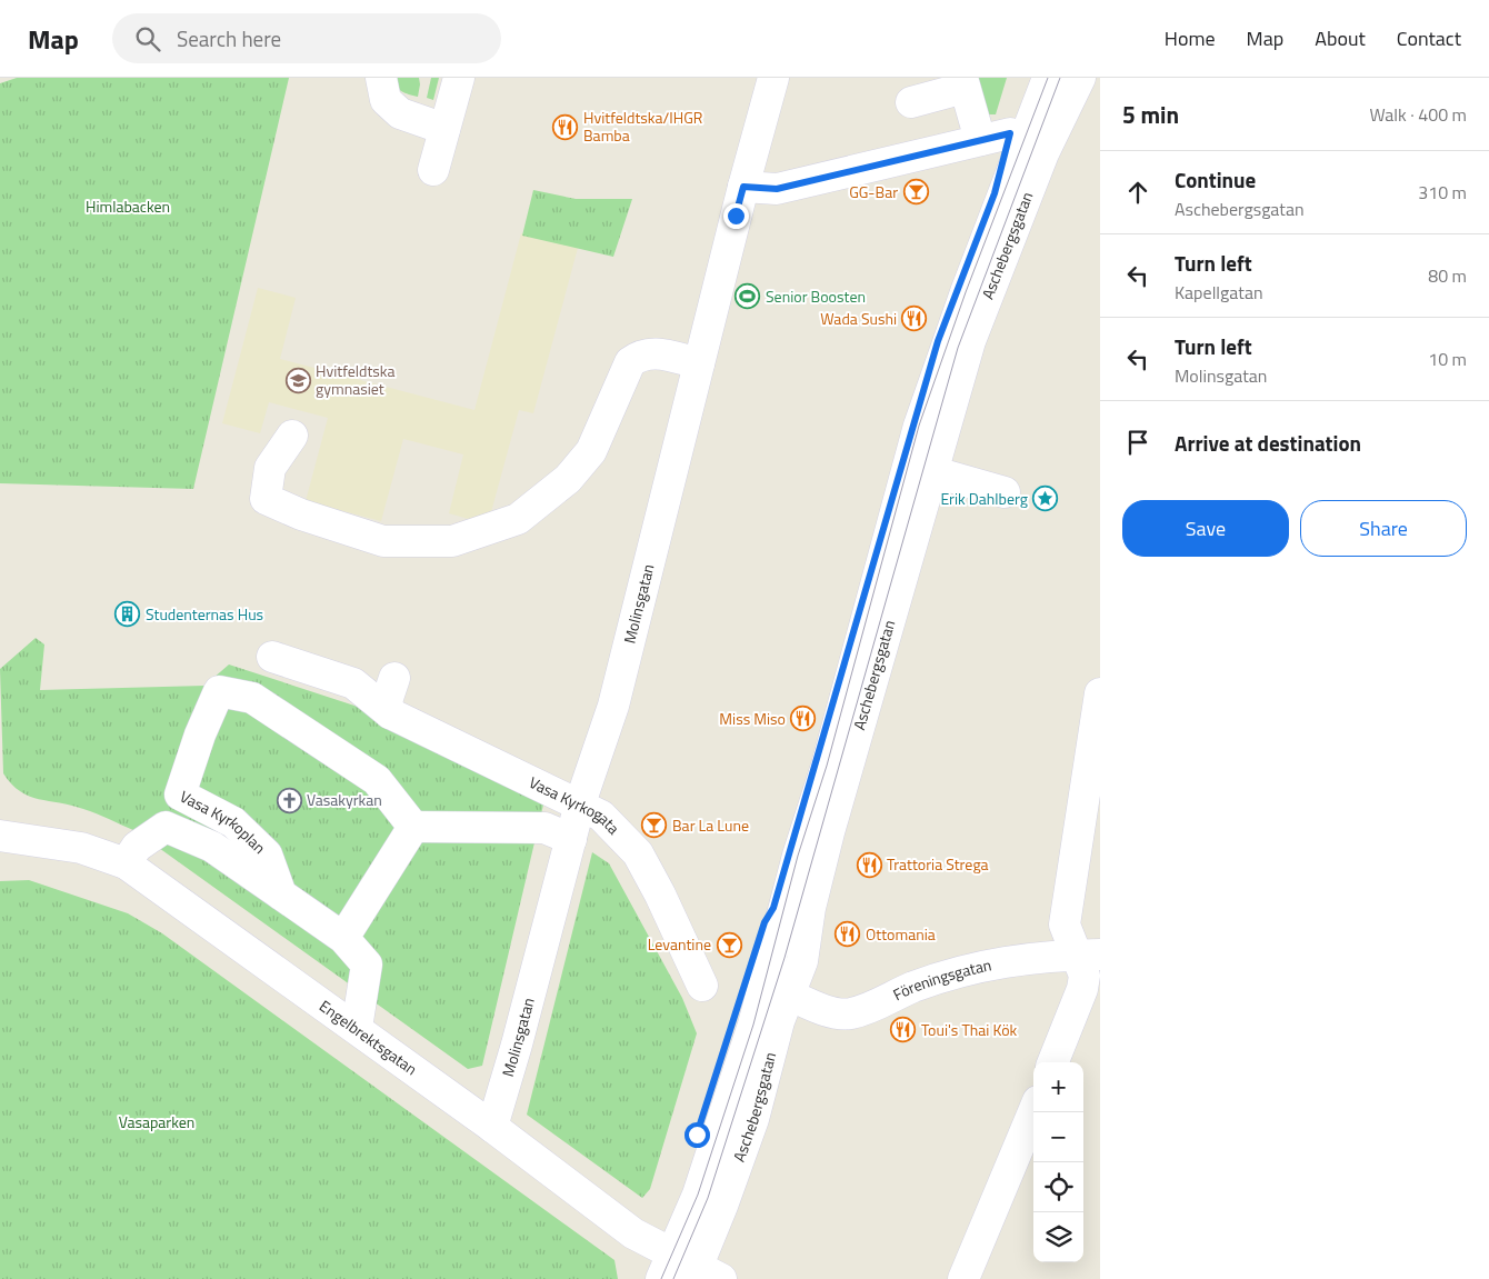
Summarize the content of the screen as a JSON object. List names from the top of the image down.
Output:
{
  "streets": {
    "street": [
      "Aschebergsgatan",
      "Molinsgatan",
      "Vasa Kyrkogata",
      "Vasa Kyrkoplan",
      "Föreningsgatan",
      "Engelbrektsgatan"
    ]
  },
  "crossings": [
    ["Aschebergsgatan", "Föreningsgatan"],
    ["Aschebergsgatan", "Engelbrektsgatan"],
    ["Molinsgatan", "Vasa Kyrkogata"],
    ["Molinsgatan", "Engelbrektsgatan"]
  ],
  "parks": ["Himlabacken", "Vasaparken"],
  "places": {
    "restaurant": [
      "Hvitfeldtska/IHGR Bamba",
      "Wada Sushi",
      "Miss Miso",
      "Trattoria Strega",
      "Ottomania",
      "Toui's Thai Kök"
    ],
    "bar": ["GG-Bar", "Bar La Lune", "Levantine"],
    "sports": ["Senior Boosten"],
    "school or university": ["Hvitfeldtska gymnasiet"],
    "place": ["Erik Dahlberg"],
    "building": ["Studenternas Hus"],
    "church": ["Vasakyrkan"]
  },
  "page": {
    "header": "Map",
    "search": "Search here",
    "nav": [
      "Home",
      "Map",
      "About",
      "Contact"
    ],
    "heading": ["5 min", "Walk · 400 m"],
    "list": [
      ["Continue", "Aschebergsgatan", "310 m"],
      ["Turn left", "Kapellgatan", "80 m"],
      ["Turn left", "Molinsgatan", "10 m"],
      "Arrive at destination"
    ],
    "buttons": ["Save", "Share"],
    "map_buttons": ["+", "−"]
  }
}
